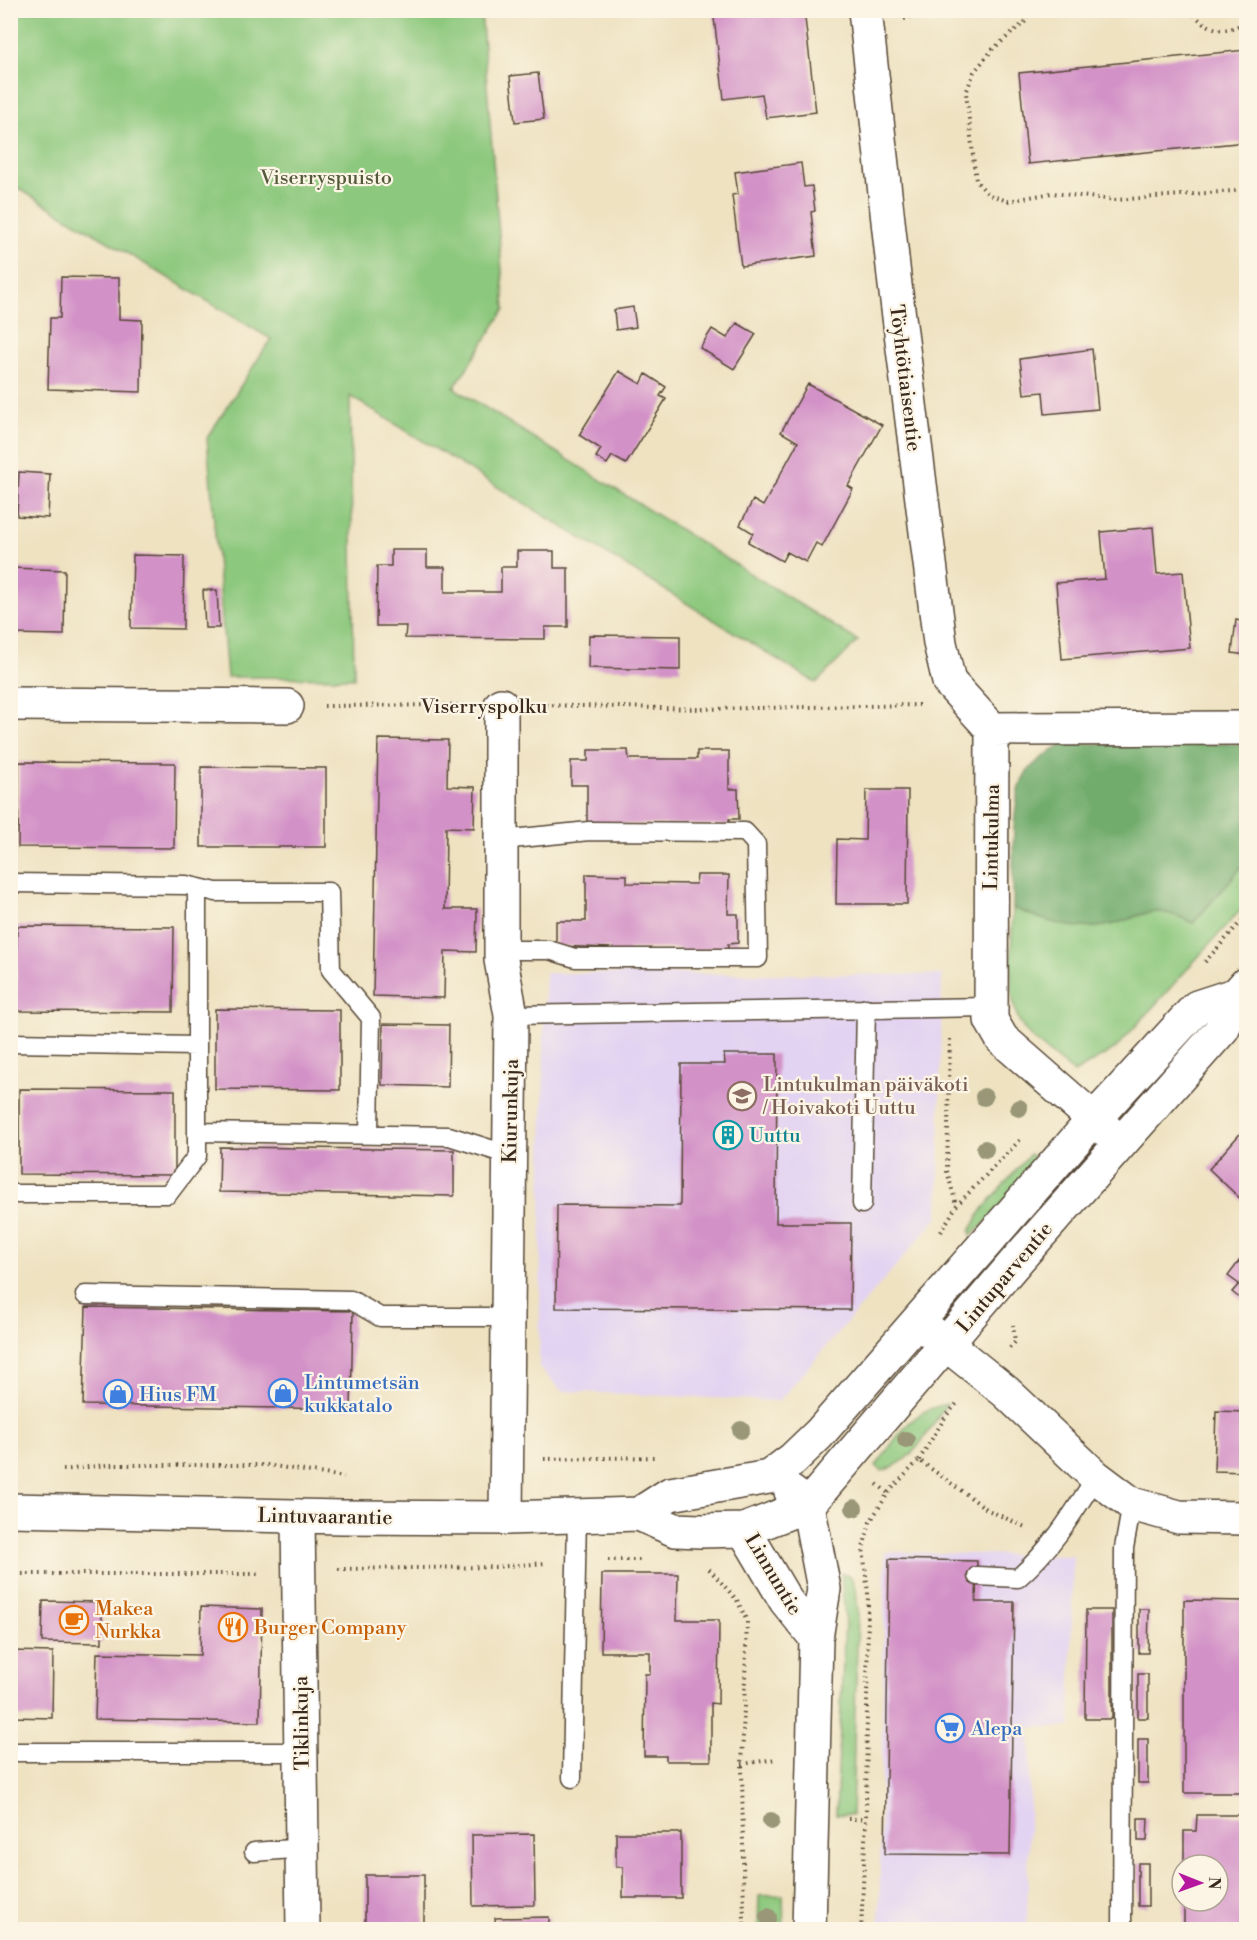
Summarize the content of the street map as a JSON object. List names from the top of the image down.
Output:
{
  "streets": {
    "street": [
      "Töyhtötiaisentie",
      "Lintukulma",
      "Kiurunkuja",
      "Lintuparventie",
      "Lintuvaarantie",
      "Linnuntie",
      "Tiklinkuja"
    ],
    "path": ["Viserryspolku"]
  },
  "crossings": [
    ["Töyhtötiaisentie", "Lintukulma"],
    ["Viserryspolku", "Kiurunkuja"],
    ["Lintukulma", "Lintuparventie"],
    ["Kiurunkuja", "Lintuvaarantie"],
    ["Lintuparventie", "Lintuvaarantie"],
    ["Lintuparventie", "Linnuntie"],
    ["Lintuvaarantie", "Linnuntie"],
    ["Lintuvaarantie", "Tiklinkuja"]
  ],
  "parks": ["Viserryspuisto"],
  "places": {
    "school or university": ["Lintukulman päiväkoti / Hoivakoti Uuttu"],
    "building": ["Uuttu"],
    "shop": ["Lintumetsän kukkatalo", "Hius FM"],
    "cafe": ["Makea Nurkka"],
    "restaurant": ["Burger Company"],
    "supermarket": ["Alepa"]
  },
  "north": "right"
}
